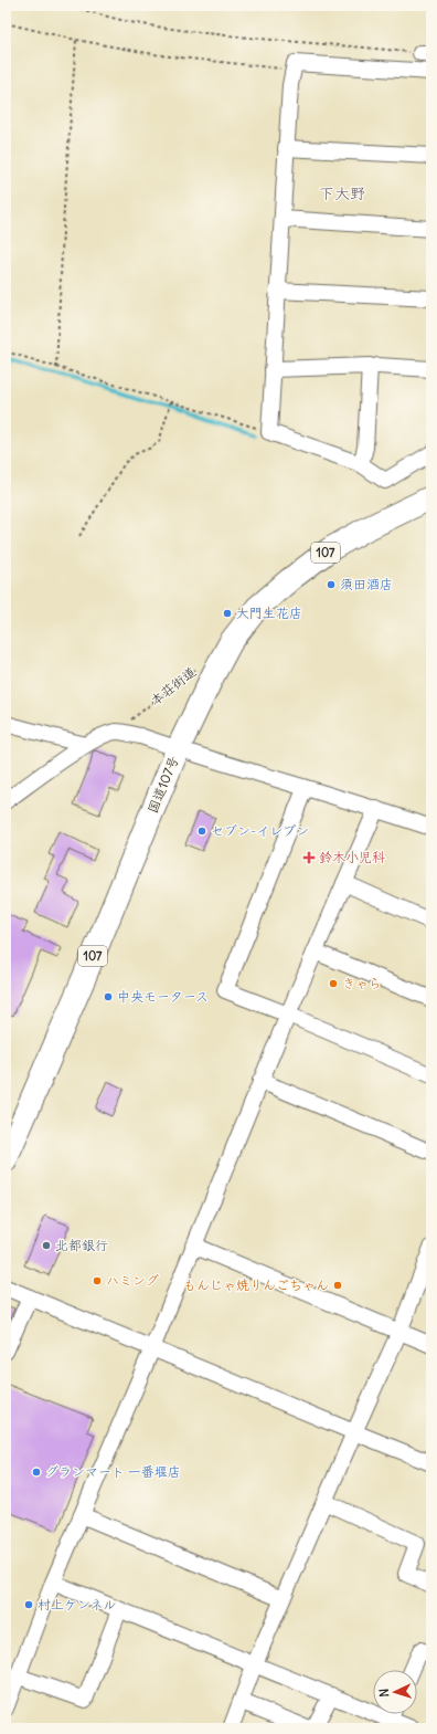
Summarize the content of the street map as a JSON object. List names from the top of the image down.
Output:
{
  "streets": {
    "highway": ["107", "国道107号"],
    "path": ["本荘街道"]
  },
  "districts": ["下大野"],
  "places": {
    "other": [
      "須田酒店",
      "大門生花店",
      "セブン-イレブン",
      "きゃら",
      "中央モータース",
      "北都銀行",
      "ハミング",
      "もんじゃ焼りんごちゃん",
      "グランマート 一番堰店",
      "村上ケンネル"
    ],
    "health": ["鈴木小児科"]
  },
  "north": "left"
}
